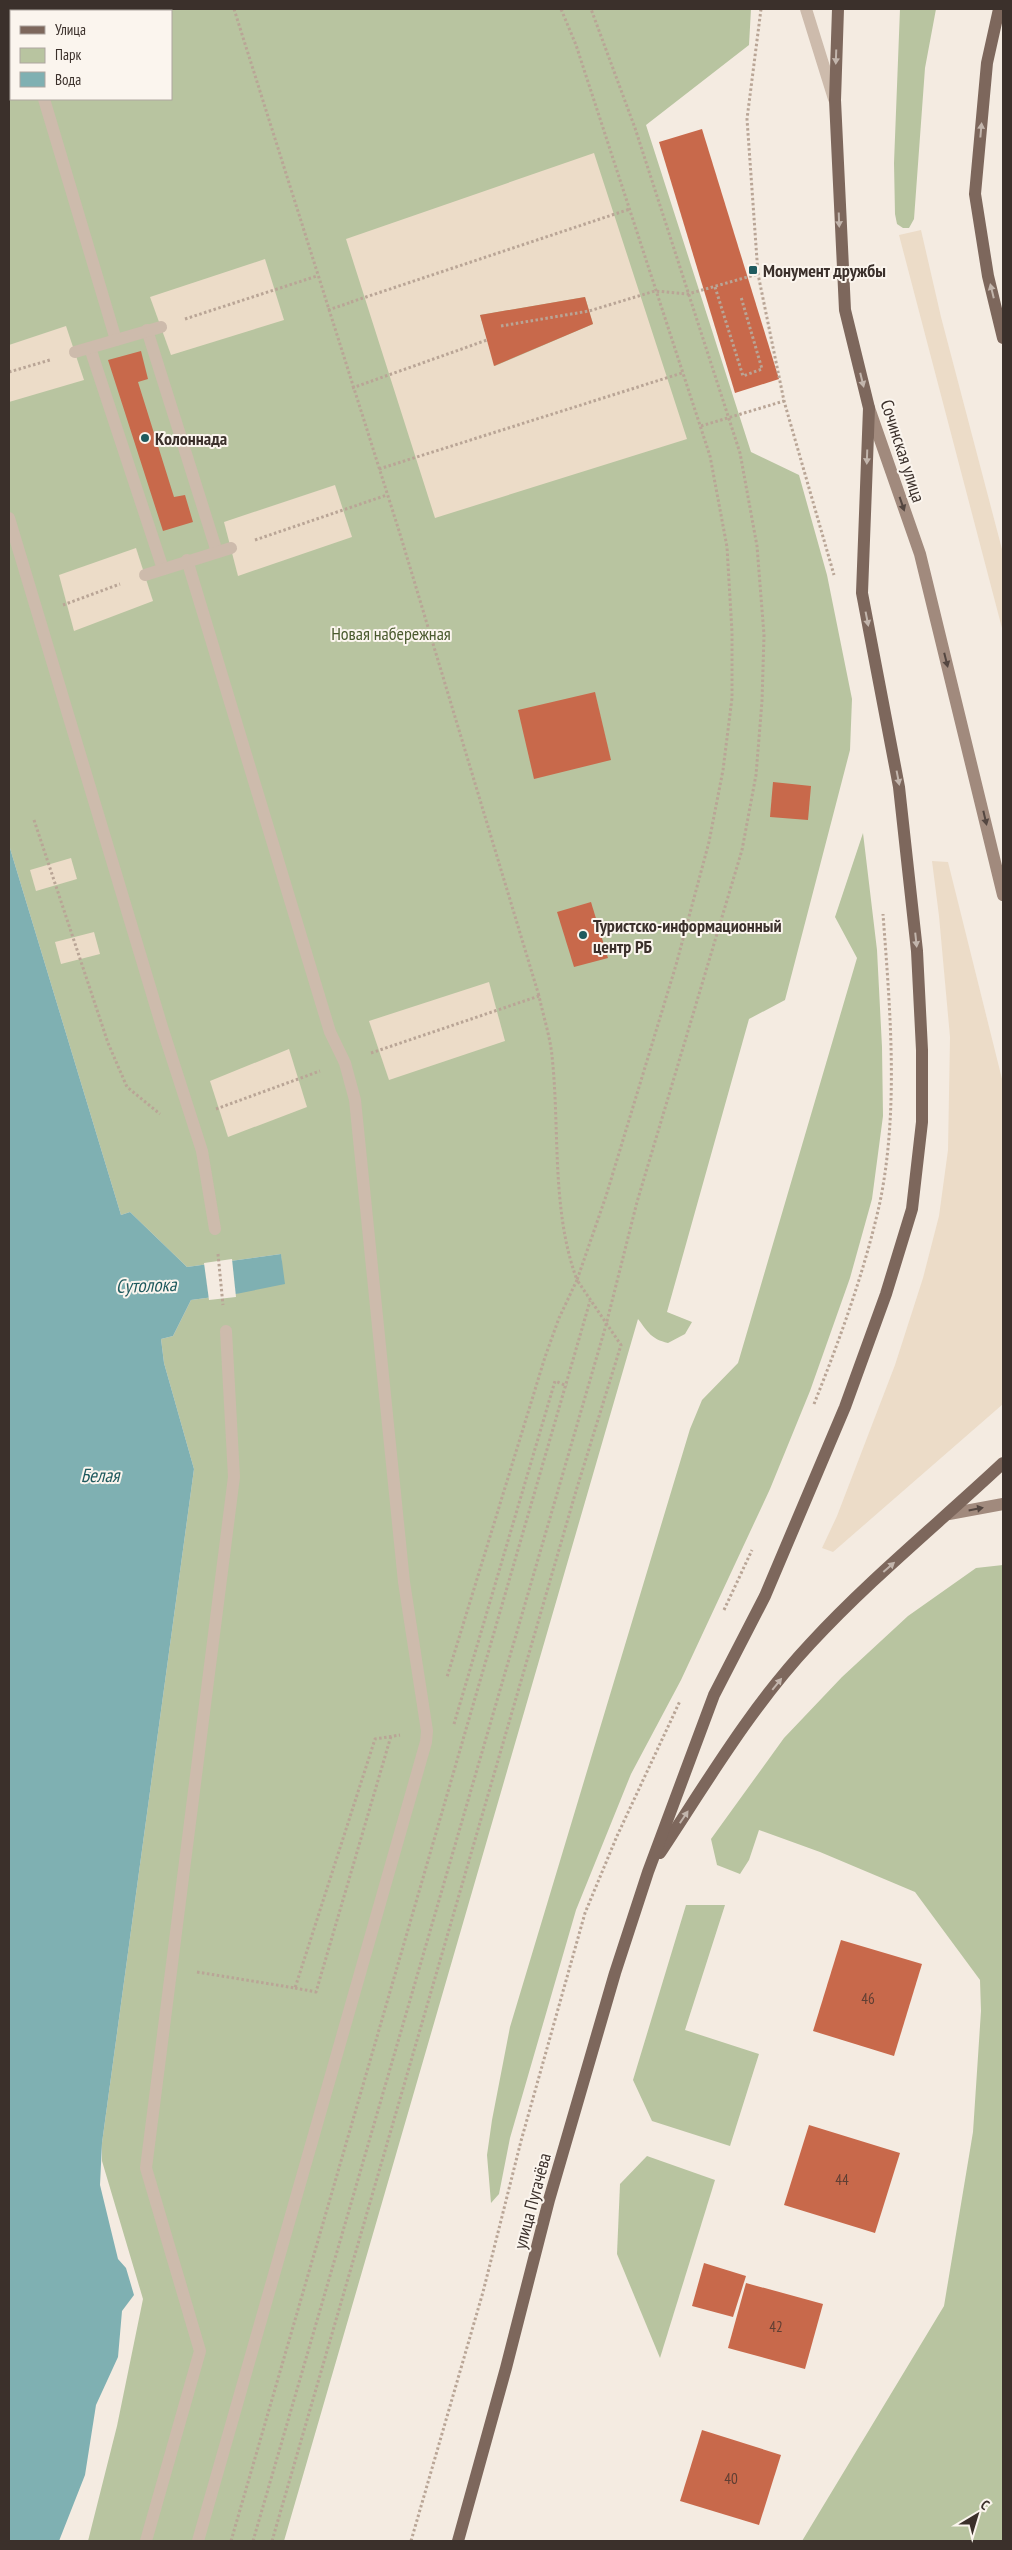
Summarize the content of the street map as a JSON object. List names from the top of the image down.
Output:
{
  "streets": {
    "main road": ["Сочинская улица", "улица Пугачёва"]
  },
  "water": ["Сутолока", "Белая"],
  "parks": ["Новая набережная"],
  "places": {
    "transit": ["Монумент дружбы"],
    "other": ["Колоннада", "Туристско-информационный центр РБ"]
  },
  "house_numbers": [
    "46",
    "44",
    "42",
    "40"
  ],
  "legend": ["Улица", "Парк", "Вода"],
  "north": "top right"
}
